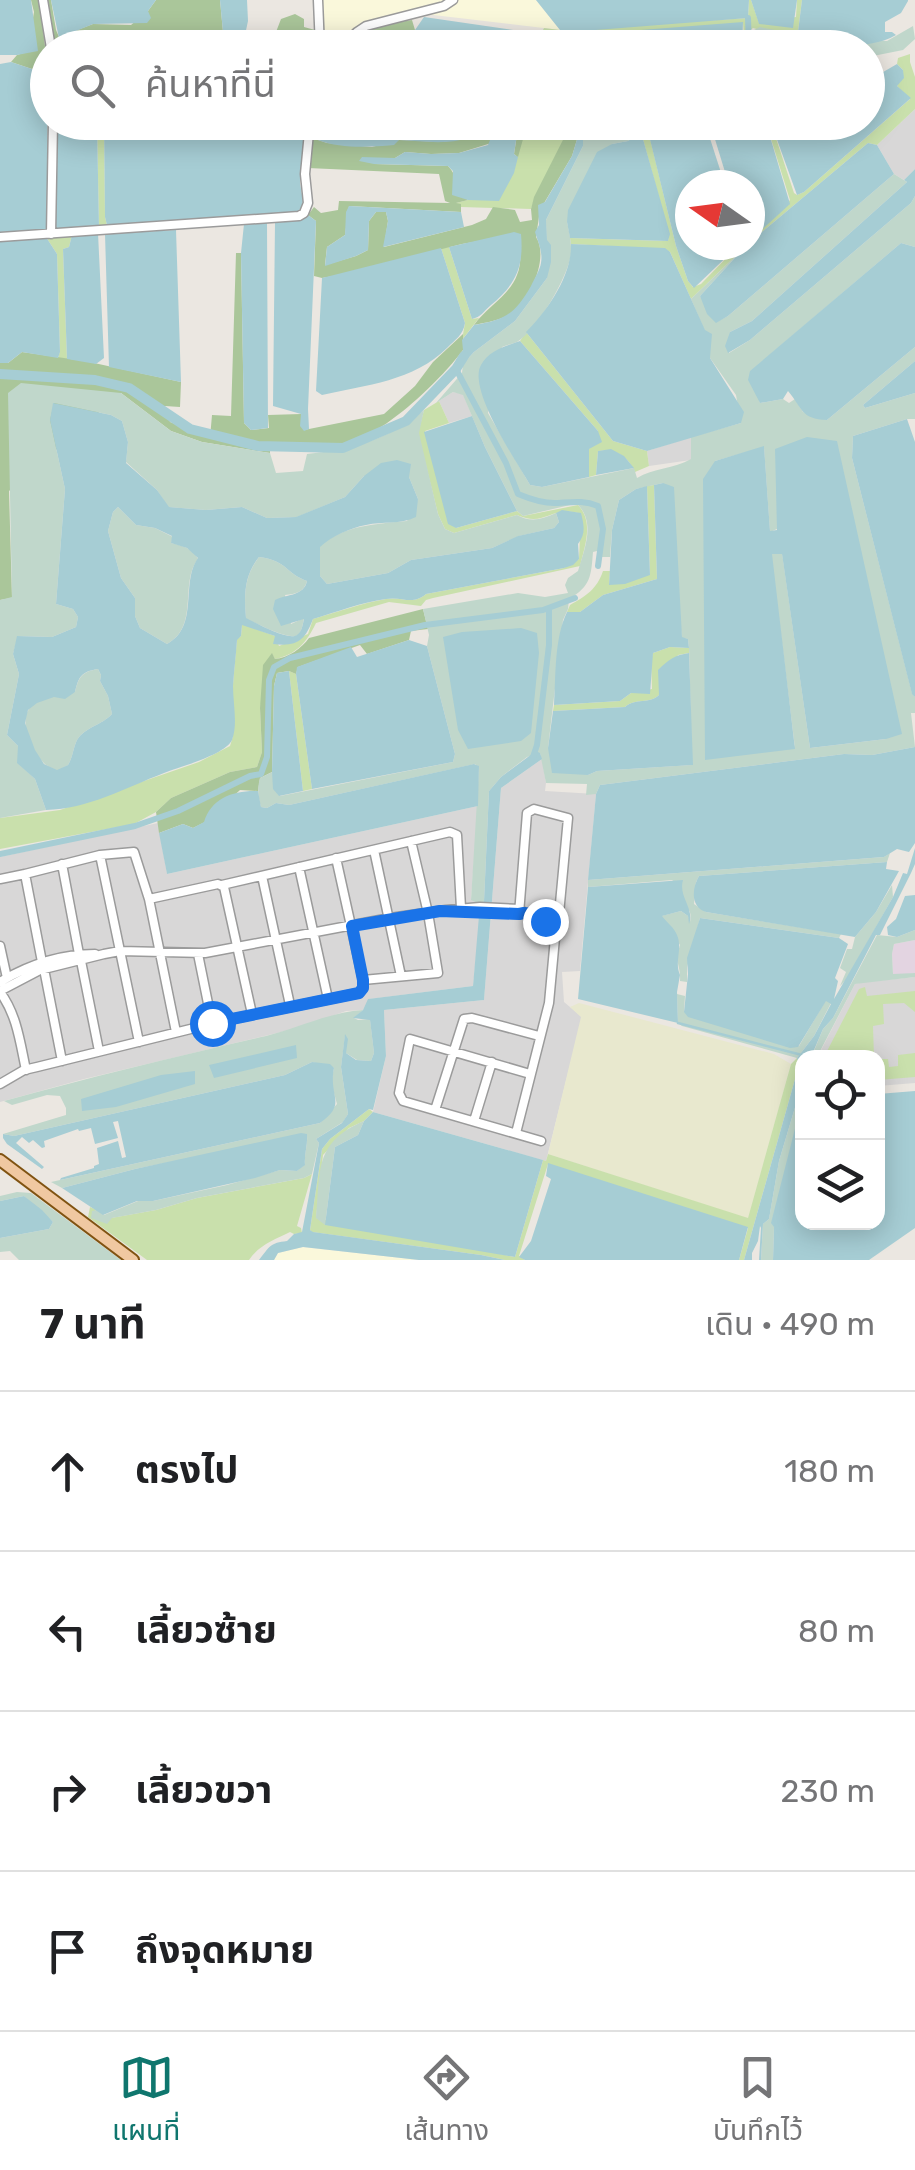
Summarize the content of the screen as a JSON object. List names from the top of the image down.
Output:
{
  "north": "left",
  "page": {
    "search": "ค้นหาที่นี่",
    "heading": ["7 นาที", "เดิน · 490 m"],
    "list": [
      ["ตรงไป", "180 m"],
      ["เลี้ยวซ้าย", "80 m"],
      ["เลี้ยวขวา", "230 m"],
      "ถึงจุดหมาย"
    ],
    "nav": ["แผนที่", "เส้นทาง", "บันทึกไว้"]
  }
}
